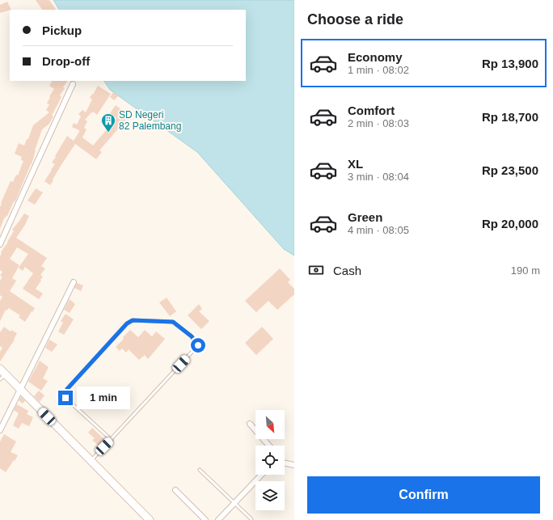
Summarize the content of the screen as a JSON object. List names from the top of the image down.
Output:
{
  "places": {
    "building": ["SD Negeri 82 Palembang"]
  },
  "north": "bottom right",
  "page": {
    "heading": "Choose a ride",
    "banner": ["Pickup", "Drop-off"],
    "list": [
      {
        "name": "Economy",
        "note": "1 min · 08:02",
        "value": "Rp 13,900"
      },
      {
        "name": "Comfort",
        "note": "2 min · 08:03",
        "value": "Rp 18,700"
      },
      {
        "name": "XL",
        "note": "3 min · 08:04",
        "value": "Rp 23,500"
      },
      {
        "name": "Green",
        "note": "4 min · 08:05",
        "value": "Rp 20,000"
      }
    ],
    "pay": ["Cash", "190 m"],
    "bubble": "1 min",
    "buttons": "Confirm"
  }
}
